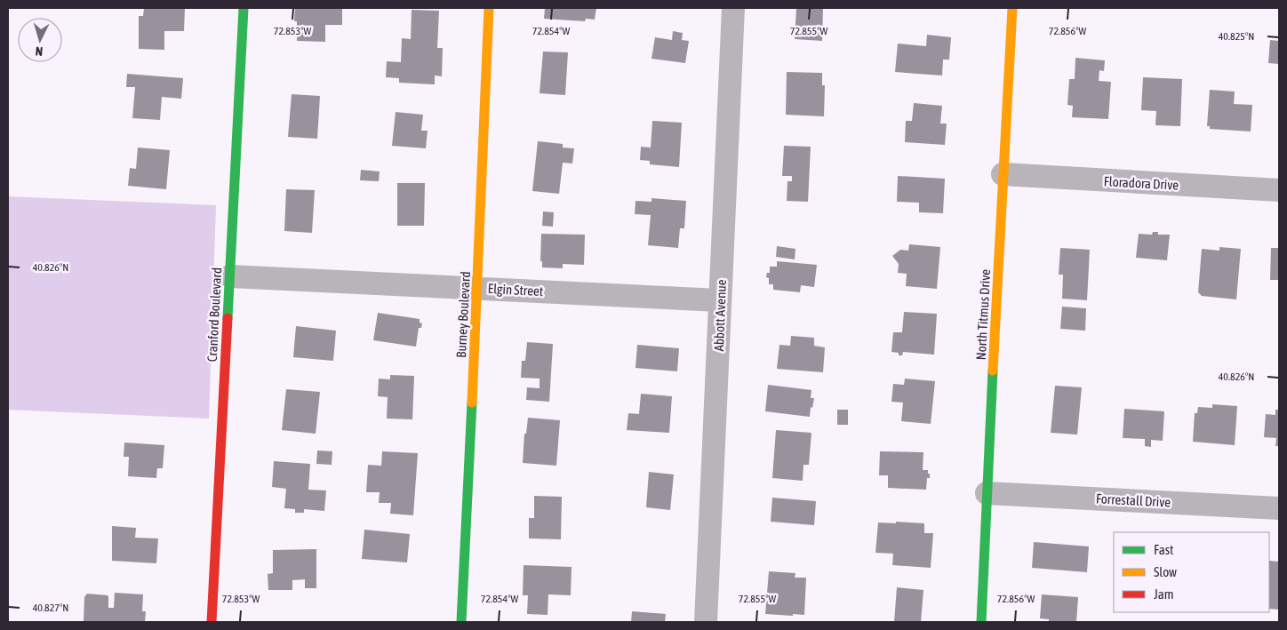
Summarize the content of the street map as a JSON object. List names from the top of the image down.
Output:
{
  "streets": {
    "street": [
      "Floradora Drive",
      "Elgin Street",
      "Cranford Boulevard",
      "Burney Boulevard",
      "North Titmus Drive",
      "Abbott Avenue",
      "Forrestall Drive"
    ]
  },
  "crossings": [
    ["Floradora Drive", "North Titmus Drive"],
    ["Elgin Street", "Cranford Boulevard"],
    ["Elgin Street", "Burney Boulevard"],
    ["Elgin Street", "Abbott Avenue"],
    ["North Titmus Drive", "Forrestall Drive"]
  ],
  "legend": ["Fast", "Slow", "Jam"],
  "north": "bottom",
  "coordinates": [
    "72.853°W",
    "72.854°W",
    "72.855°W",
    "72.856°W",
    "40.825°N",
    "40.826°N",
    "40.827°N"
  ]
}
